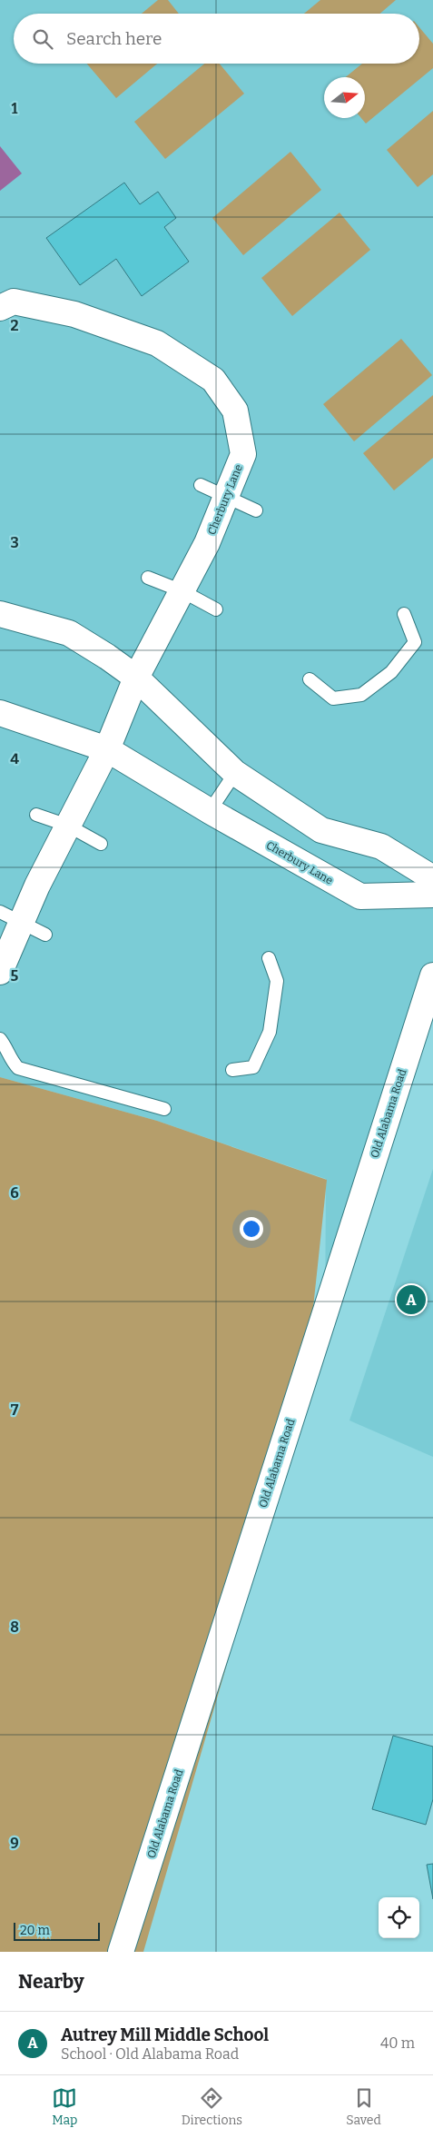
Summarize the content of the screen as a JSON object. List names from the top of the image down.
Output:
{
  "streets": {
    "street": ["Cherbury Lane", "Old Alabama Road"]
  },
  "scale_bar": "20 m",
  "north": "right",
  "page": {
    "search": "Search here",
    "pins": "A",
    "scale": "20 m",
    "heading": "Nearby",
    "list": [
      {
        "mark": "A",
        "name": "Autrey Mill Middle School",
        "note": "School · Old Alabama Road",
        "value": "40 m"
      }
    ],
    "nav": ["Map", "Directions", "Saved"]
  },
  "grid": {
    "rows": [
      "1",
      "2",
      "3",
      "4",
      "5",
      "6",
      "7",
      "8",
      "9"
    ]
  }
}
